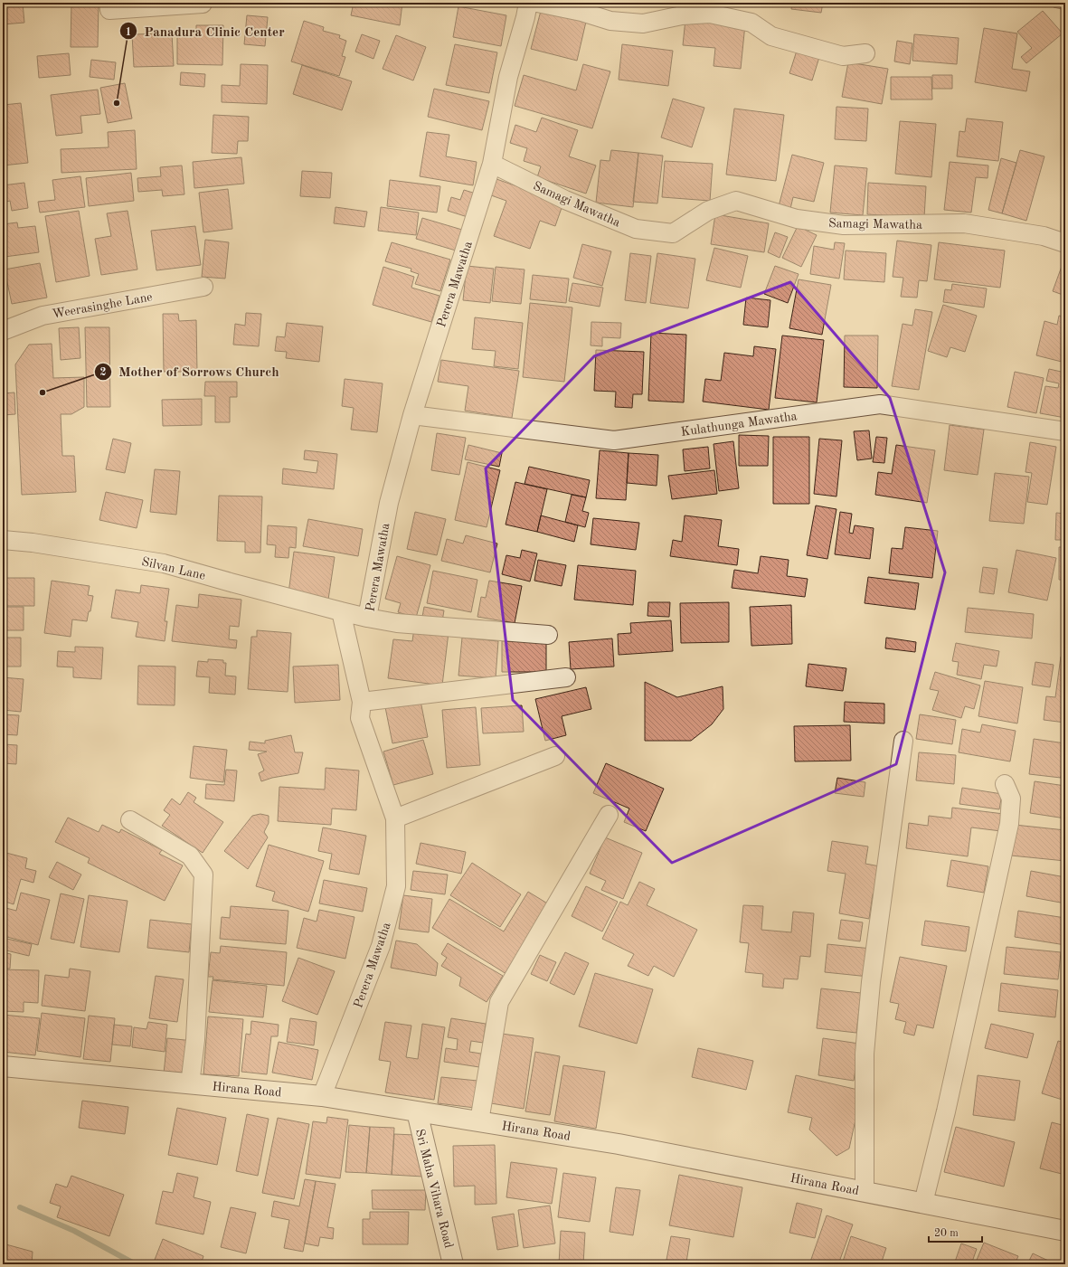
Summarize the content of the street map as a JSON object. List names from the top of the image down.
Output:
{
  "streets": {
    "street": [
      "Samagi Mawatha",
      "Perera Mawatha",
      "Weerasinghe Lane",
      "Kulathunga Mawatha",
      "Silvan Lane",
      "Hirana Road",
      "Sri Maha Vihara Road"
    ]
  },
  "crossings": [
    ["Samagi Mawatha", "Perera Mawatha"],
    ["Perera Mawatha", "Kulathunga Mawatha"],
    ["Perera Mawatha", "Silvan Lane"],
    ["Perera Mawatha", "Hirana Road"],
    ["Hirana Road", "Sri Maha Vihara Road"]
  ],
  "places": ["Panadura Clinic Center", "Mother of Sorrows Church"],
  "scale_bar": "20 m"
}
